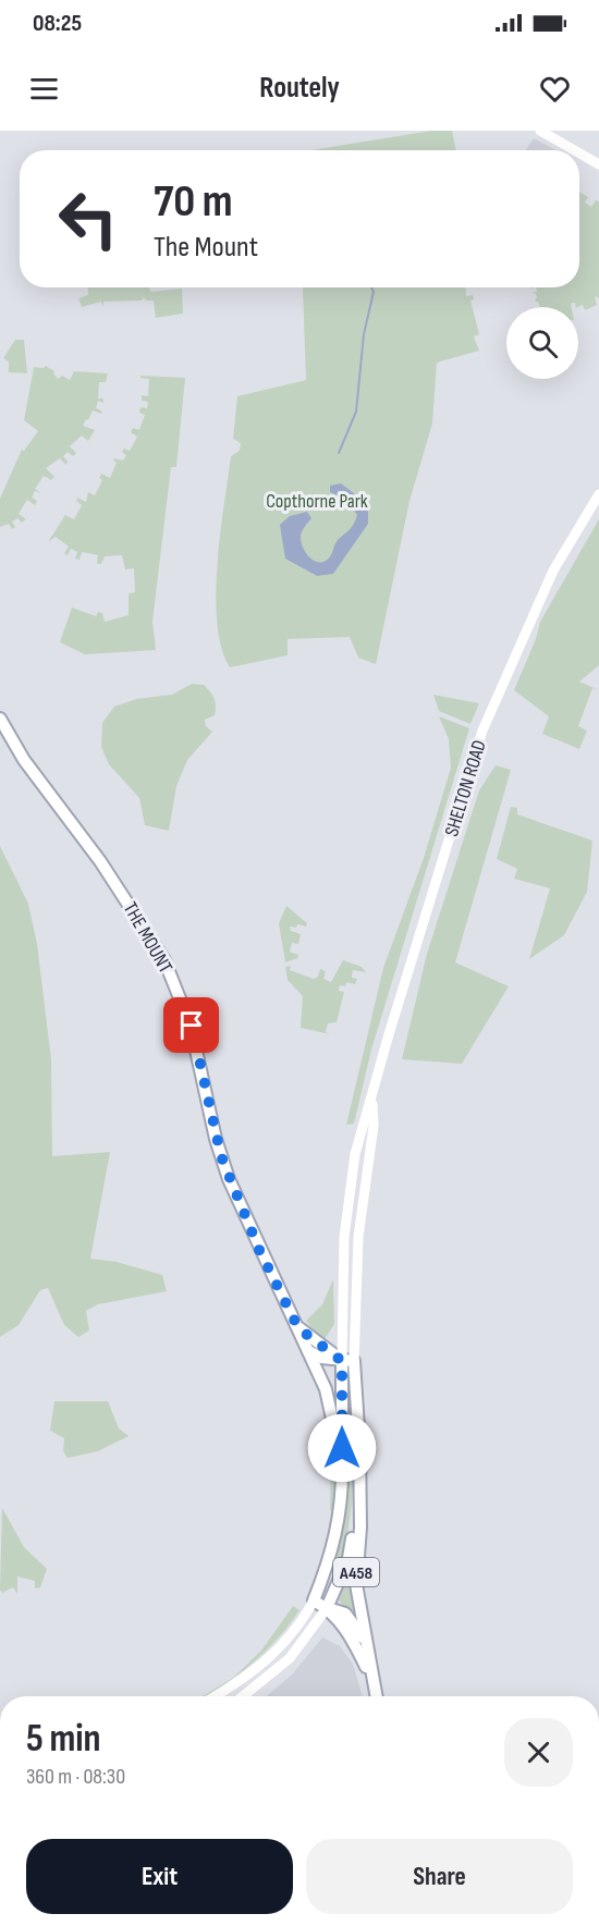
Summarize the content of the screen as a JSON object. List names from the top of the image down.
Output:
{
  "streets": {
    "main road": ["SHELTON ROAD", "THE MOUNT", "A458"]
  },
  "crossings": [
    ["SHELTON ROAD", "THE MOUNT"],
    ["SHELTON ROAD", "A458"],
    ["THE MOUNT", "A458"]
  ],
  "parks": ["Copthorne Park"],
  "page": {
    "status": "08:25",
    "header": "Routely",
    "turn": ["70 m", "The Mount"],
    "heading": ["5 min", "360 m · 08:30"],
    "buttons": ["Exit", "Share"]
  }
}
